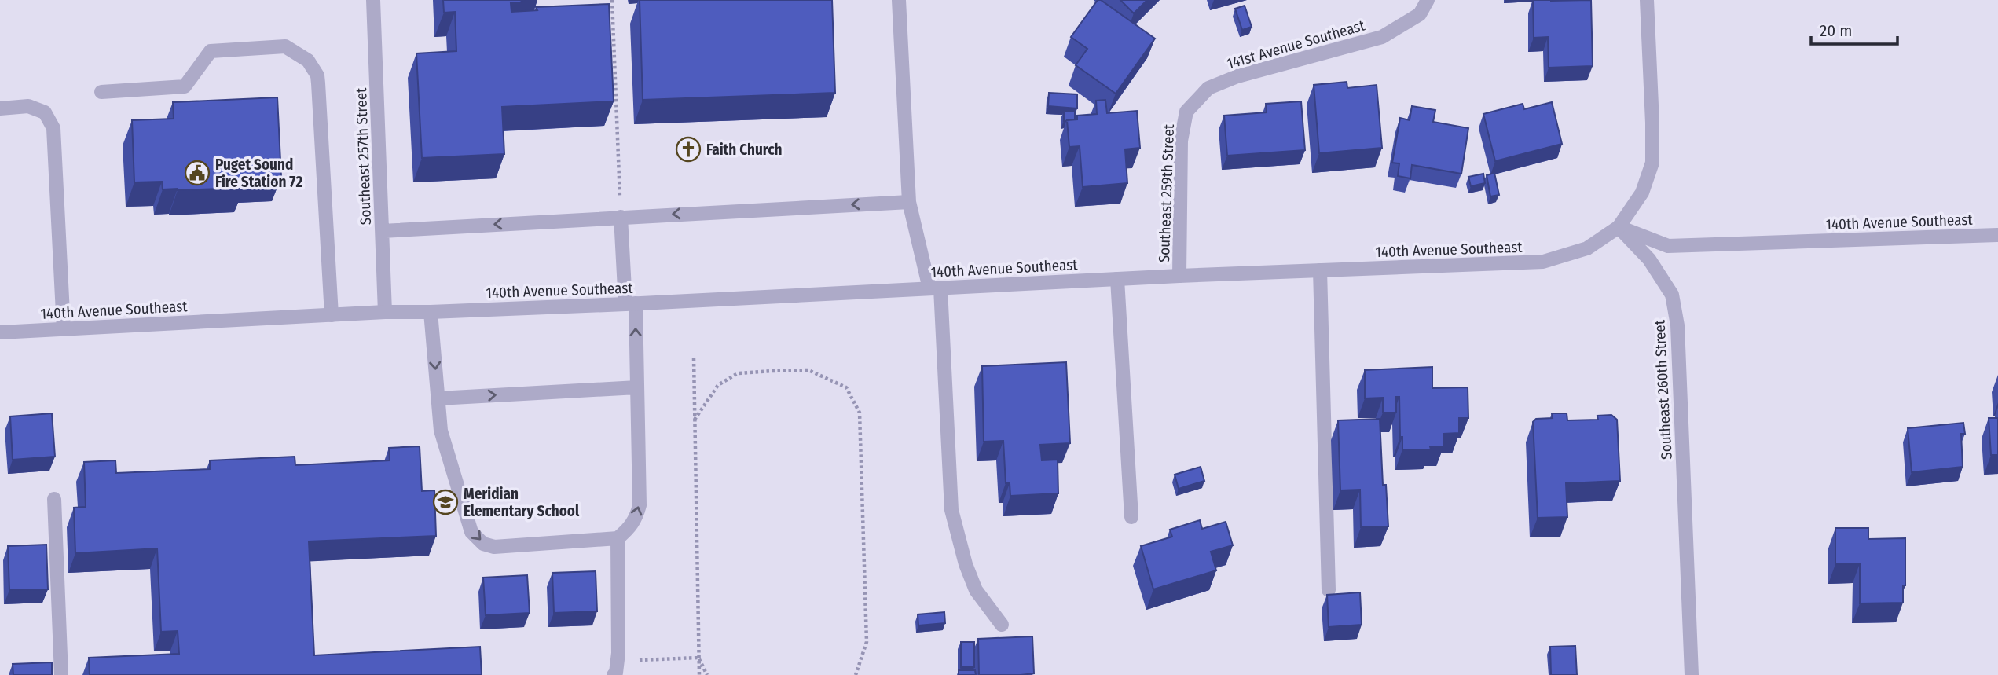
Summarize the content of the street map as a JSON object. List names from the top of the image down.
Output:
{
  "streets": {
    "street": [
      "141st Avenue Southeast",
      "Southeast 257th Street",
      "Southeast 259th Street",
      "140th Avenue Southeast",
      "Southeast 260th Street"
    ]
  },
  "crossings": [
    ["141st Avenue Southeast", "Southeast 259th Street"],
    ["Southeast 257th Street", "140th Avenue Southeast"],
    ["Southeast 259th Street", "140th Avenue Southeast"],
    ["140th Avenue Southeast", "Southeast 260th Street"]
  ],
  "places": {
    "church": ["Faith Church"],
    "public building": ["Puget Sound Fire Station 72"],
    "school or university": ["Meridian Elementary School"]
  },
  "scale_bar": "20 m"
}
